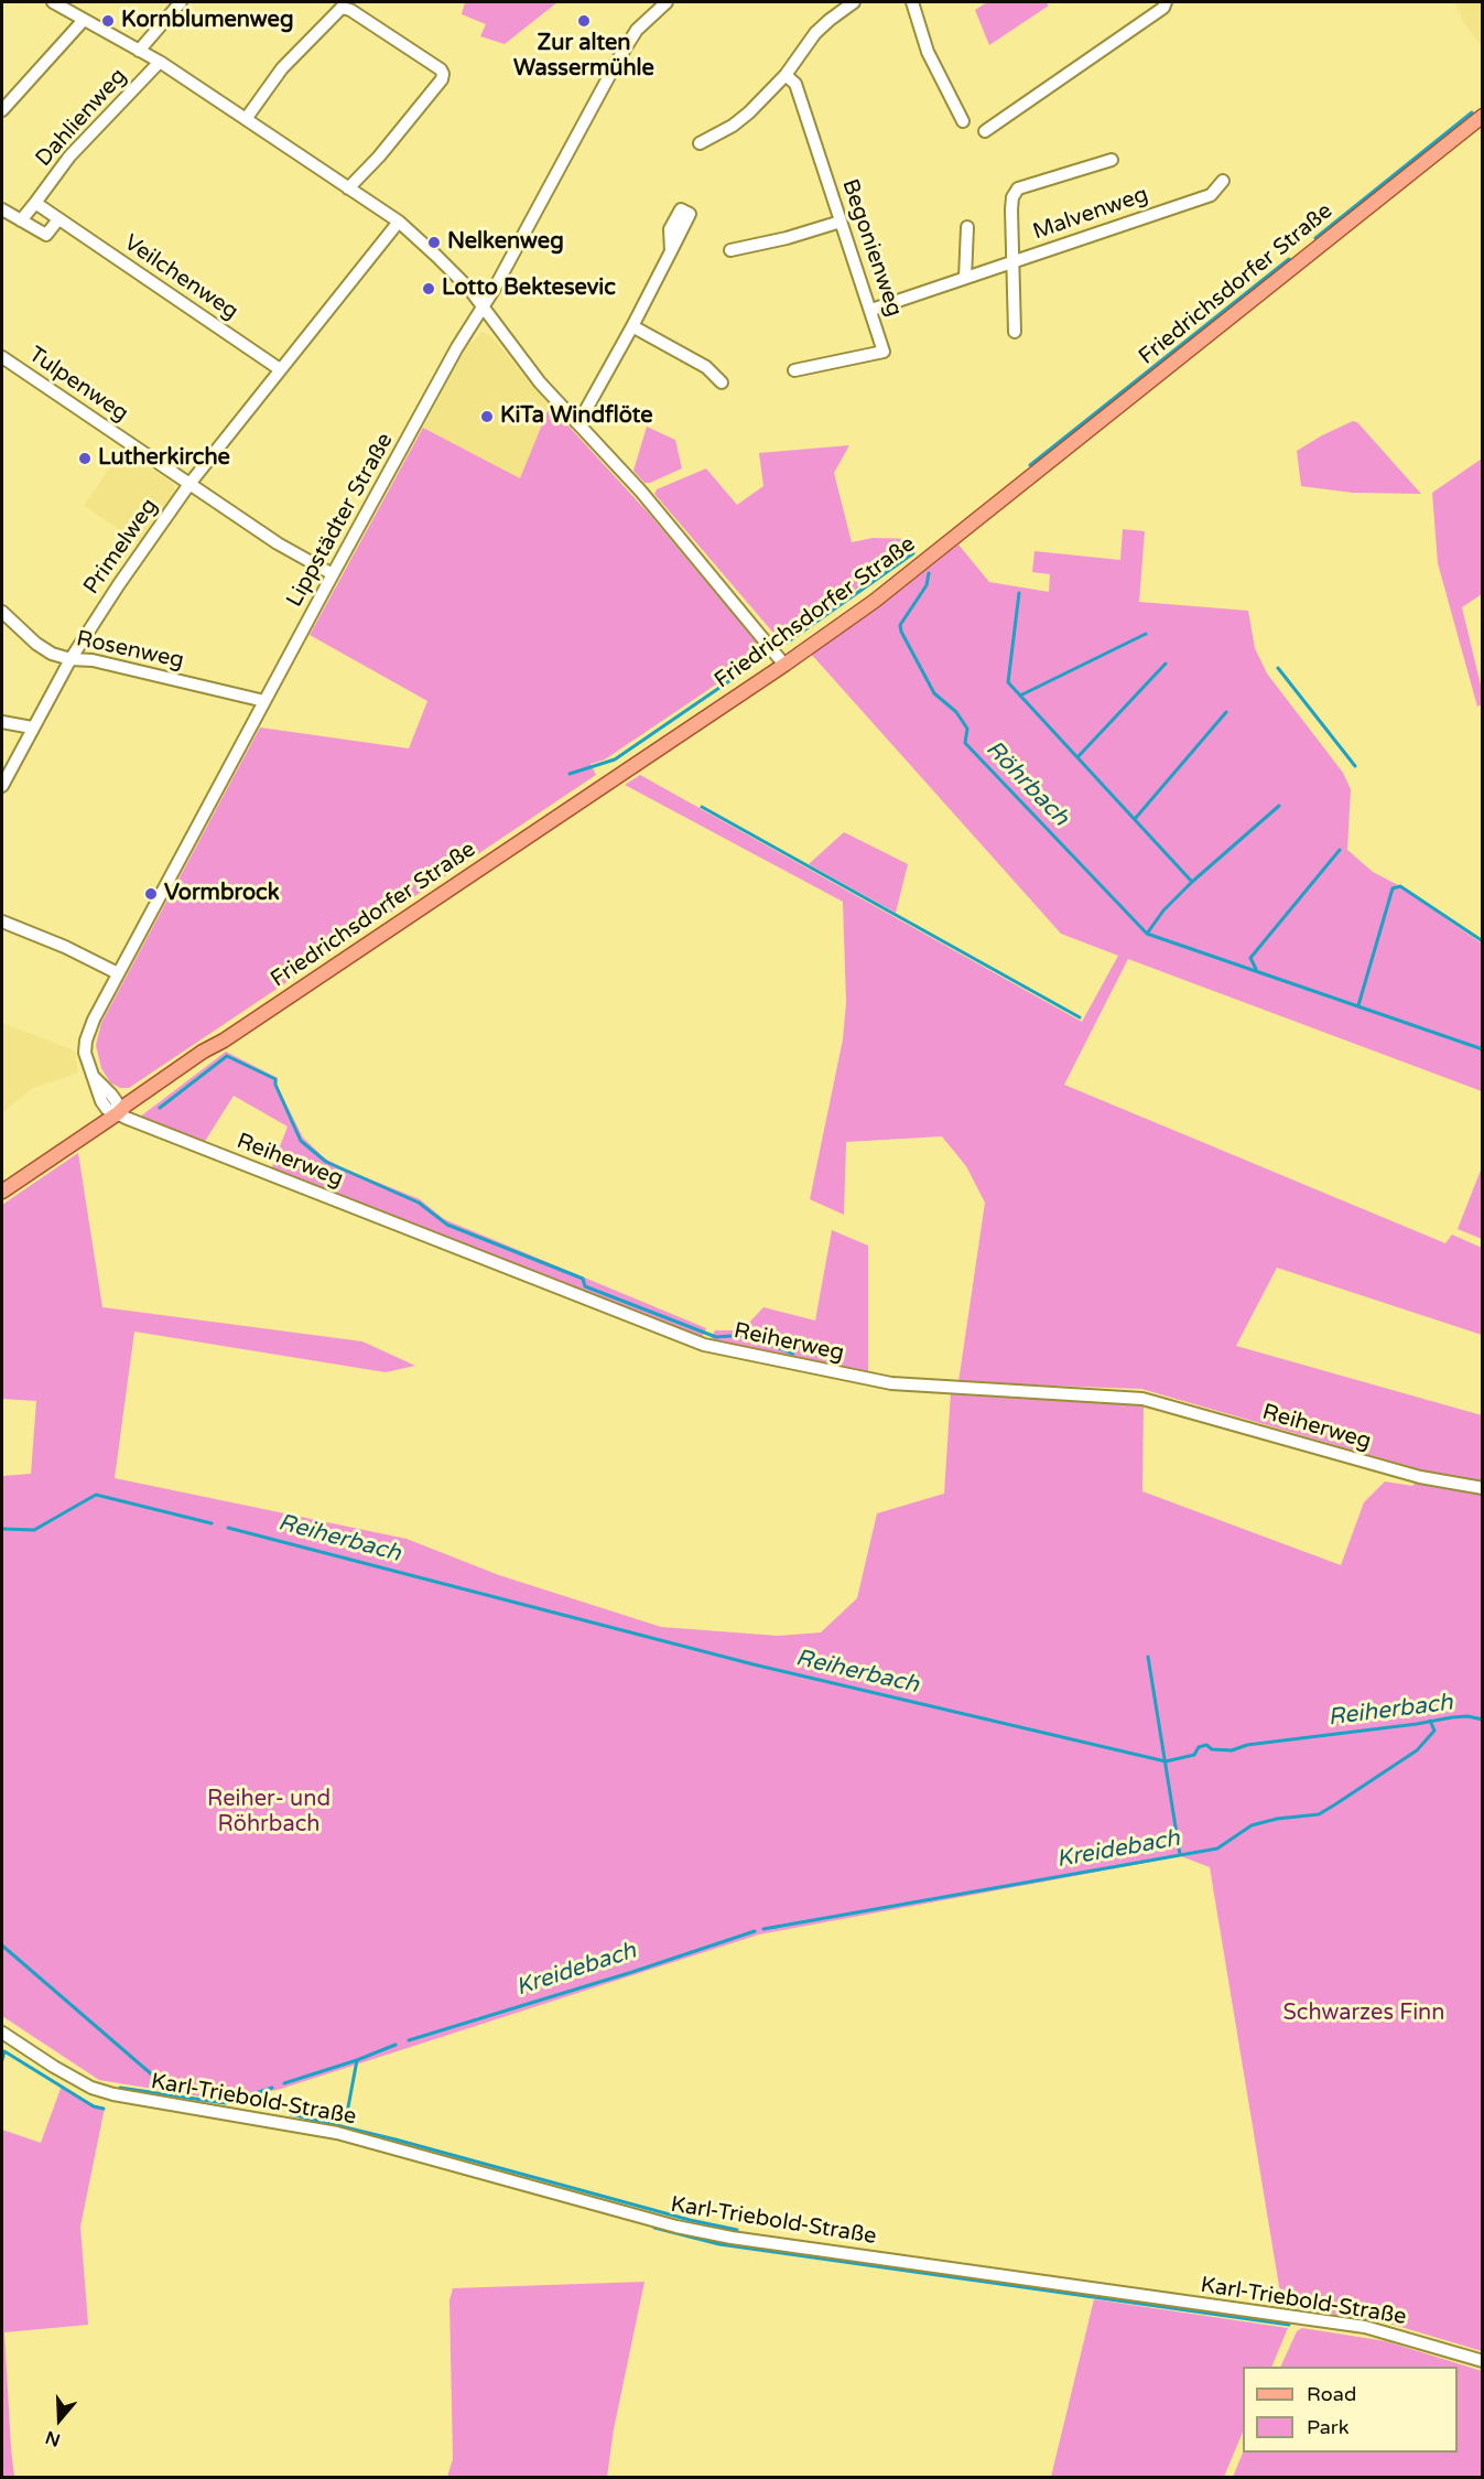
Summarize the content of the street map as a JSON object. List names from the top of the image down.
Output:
{
  "streets": {
    "main road": ["Friedrichsdorfer Straße"],
    "street": [
      "Dahlienweg",
      "Malvenweg",
      "Begonienweg",
      "Veilchenweg",
      "Tulpenweg",
      "Lippstädter Straße",
      "Primelweg",
      "Rosenweg",
      "Reiherweg",
      "Karl-Triebold-Straße"
    ]
  },
  "crossings": [
    ["Dahlienweg", "Veilchenweg"],
    ["Malvenweg", "Begonienweg"],
    ["Veilchenweg", "Primelweg"],
    ["Friedrichsdorfer Straße", "Lippstädter Straße"],
    ["Friedrichsdorfer Straße", "Reiherweg"],
    ["Tulpenweg", "Lippstädter Straße"],
    ["Tulpenweg", "Primelweg"],
    ["Lippstädter Straße", "Rosenweg"],
    ["Lippstädter Straße", "Reiherweg"],
    ["Primelweg", "Rosenweg"]
  ],
  "water": ["Röhrbach", "Reiherbach", "Kreidebach"],
  "parks": ["Reiher- und Röhrbach", "Schwarzes Finn"],
  "places": [
    "Kornblumenweg",
    "Zur alten Wassermühle",
    "Nelkenweg",
    "Lotto Bektesevic",
    "KiTa Windflöte",
    "Lutherkirche",
    "Vormbrock"
  ],
  "legend": ["Road", "Park"],
  "north": "bottom"
}
